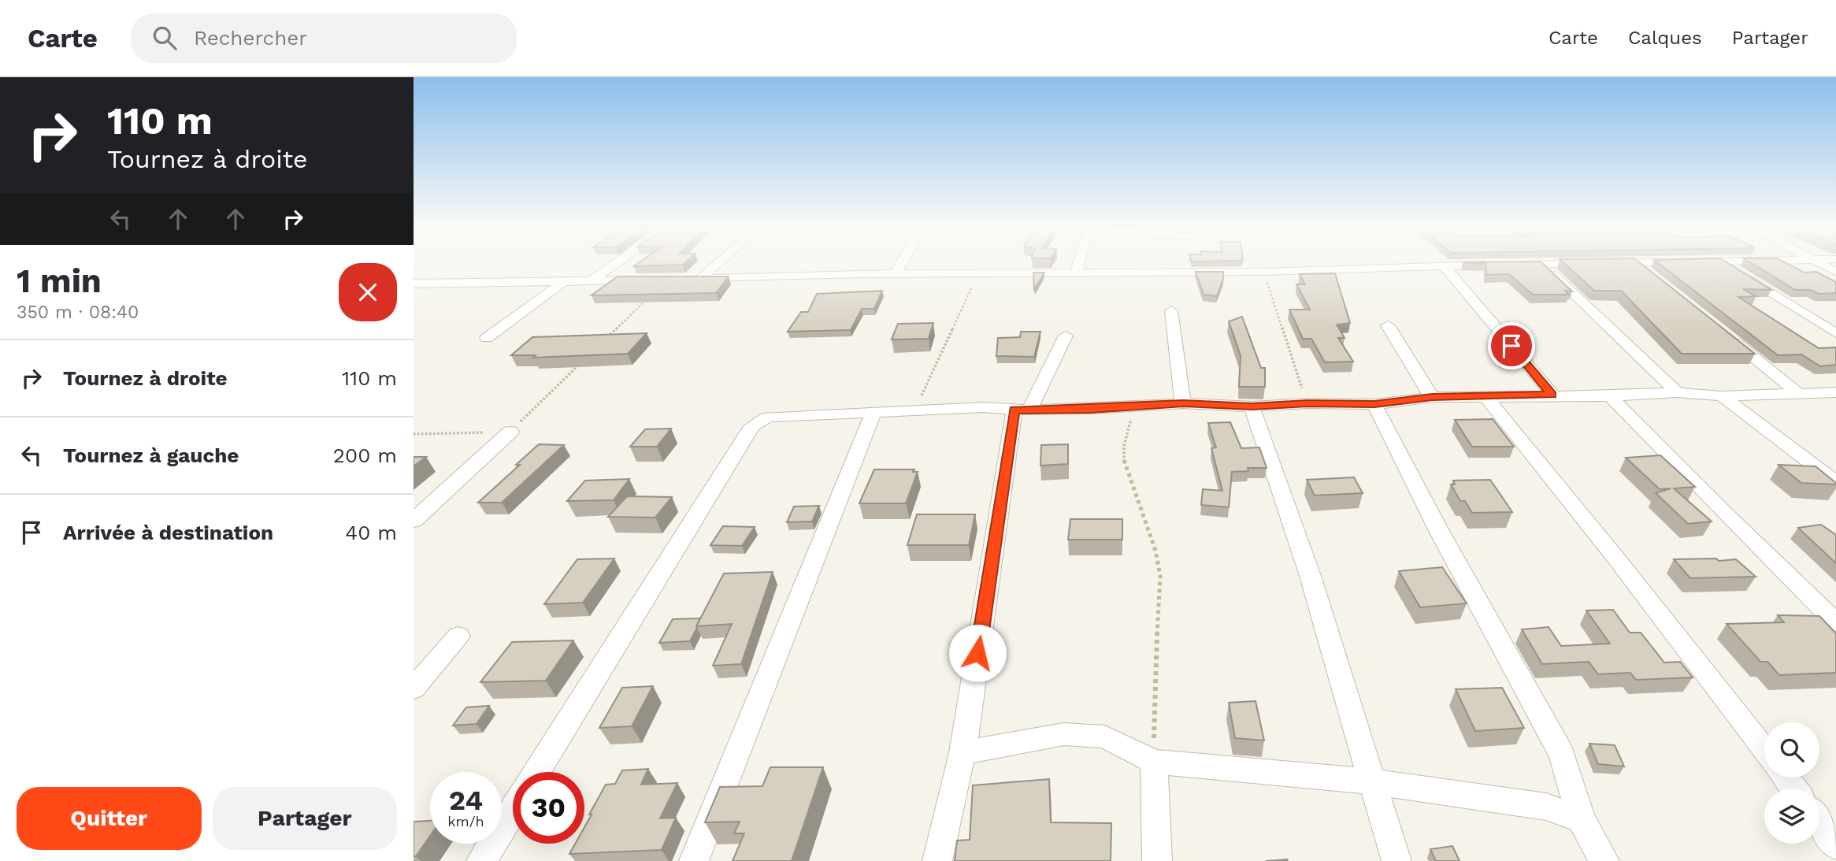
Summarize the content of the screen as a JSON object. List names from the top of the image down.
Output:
{
  "page": {
    "header": "Carte",
    "search": "Rechercher",
    "nav": ["Carte", "Calques", "Partager"],
    "turn": ["110 m", "Tournez à droite"],
    "heading": ["1 min", "350 m · 08:40"],
    "list": [
      {
        "name": "Tournez à droite",
        "value": "110 m"
      },
      {
        "name": "Tournez à gauche",
        "value": "200 m"
      },
      {
        "name": "Arrivée à destination",
        "value": "40 m"
      }
    ],
    "speed": "24 km/h",
    "limit": "30",
    "buttons": ["Quitter", "Partager"]
  }
}
